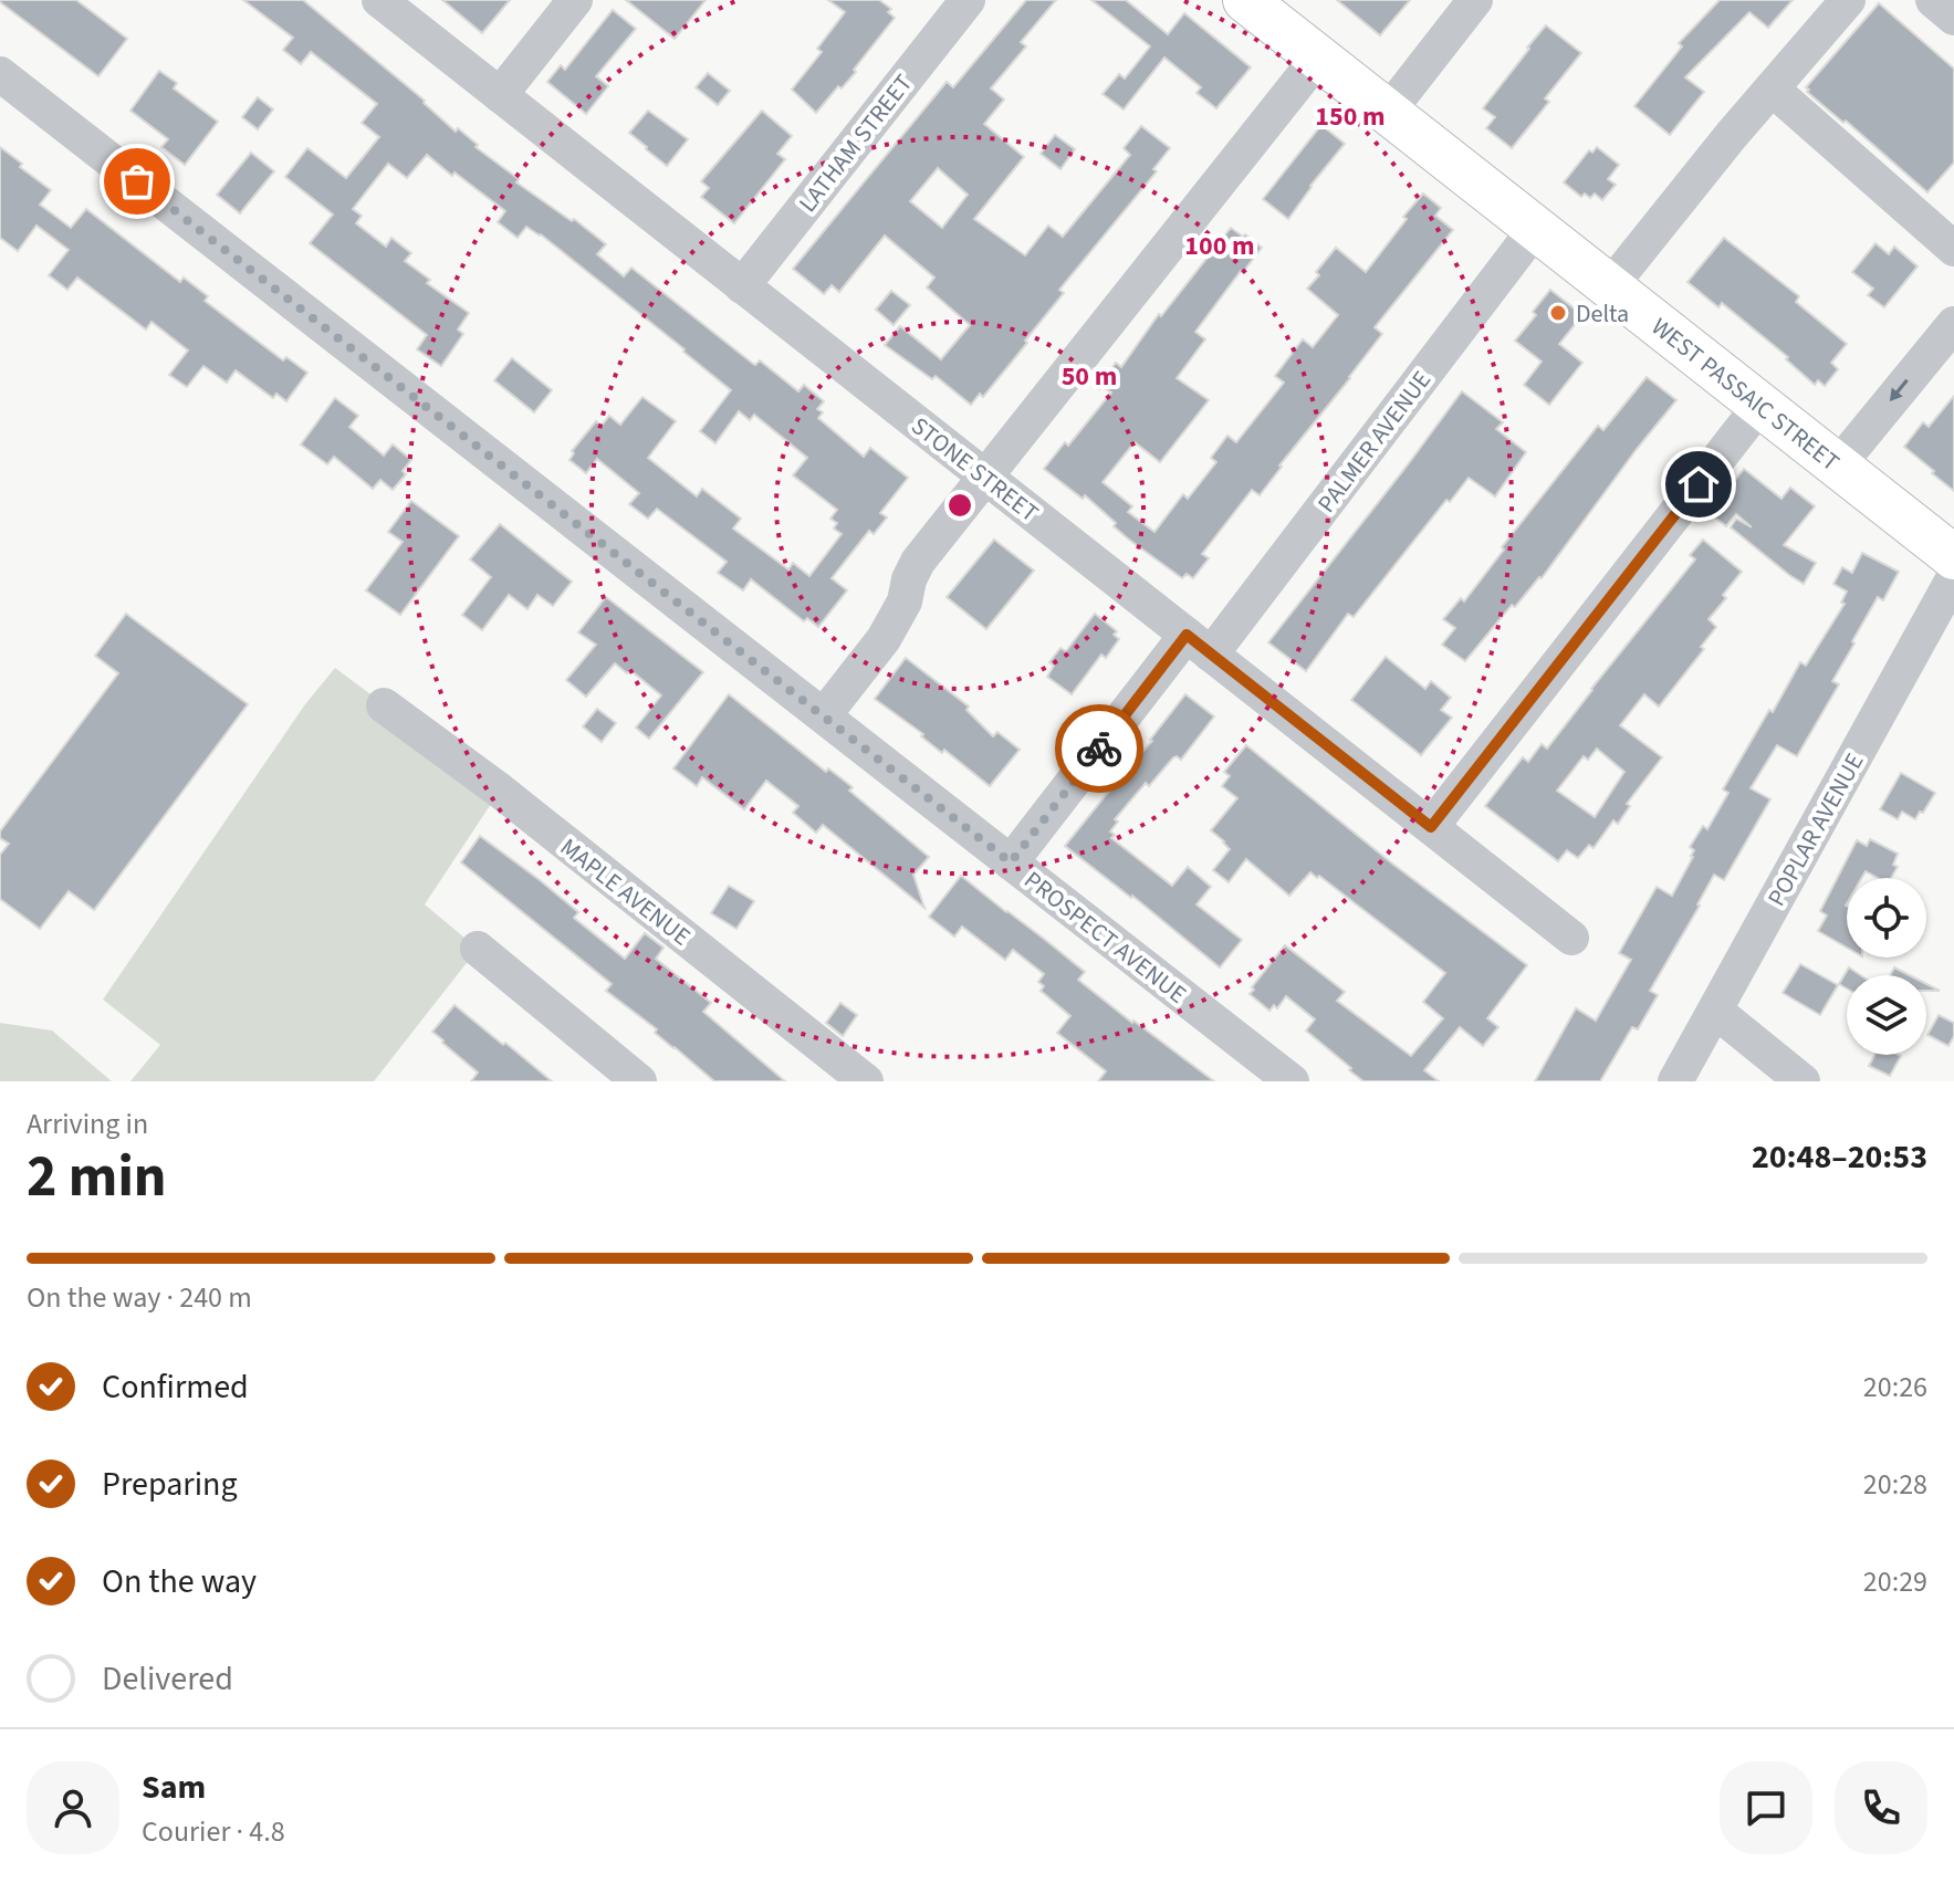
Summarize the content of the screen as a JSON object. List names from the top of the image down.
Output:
{
  "streets": {
    "main road": ["WEST PASSAIC STREET"],
    "street": [
      "LATHAM STREET",
      "PALMER AVENUE",
      "STONE STREET",
      "POPLAR AVENUE",
      "MAPLE AVENUE",
      "PROSPECT AVENUE"
    ]
  },
  "crossings": [
    ["LATHAM STREET", "STONE STREET"],
    ["WEST PASSAIC STREET", "PALMER AVENUE"],
    ["PALMER AVENUE", "STONE STREET"],
    ["PALMER AVENUE", "PROSPECT AVENUE"]
  ],
  "places": ["Delta"],
  "page": {
    "heading": ["2 min", "Arriving in", "20:48–20:53"],
    "panel": ["Sam", "Courier · 4.8"],
    "bar": "On the way · 240 m",
    "list": [
      ["Confirmed", "20:26"],
      ["Preparing", "20:28"],
      ["On the way", "20:29"],
      "Delivered"
    ]
  },
  "rings": ["150 m", "100 m", "50 m"]
}
